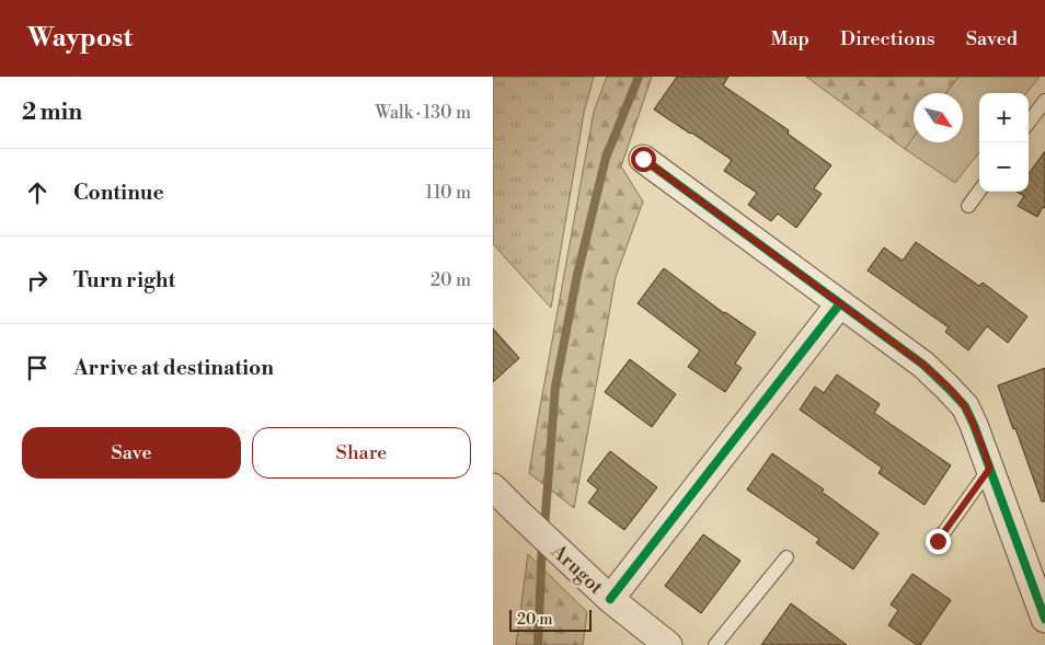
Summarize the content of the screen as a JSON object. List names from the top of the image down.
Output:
{
  "streets": {
    "street": ["Arugot"]
  },
  "scale_bar": "20 m",
  "north": "bottom right",
  "page": {
    "header": "Waypost",
    "nav": ["Map", "Directions", "Saved"],
    "heading": ["2 min", "Walk · 130 m"],
    "map_buttons": ["+", "−"],
    "list": [
      ["Continue", "110 m"],
      ["Turn right", "20 m"],
      "Arrive at destination"
    ],
    "buttons": ["Save", "Share"],
    "scale": "20 m"
  }
}
